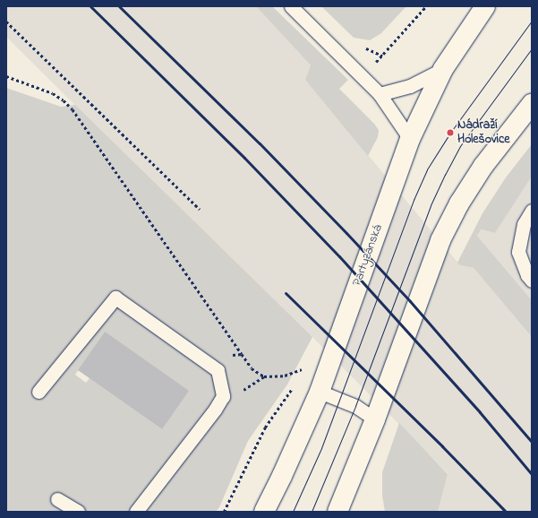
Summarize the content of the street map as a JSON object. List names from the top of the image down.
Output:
{
  "streets": {
    "main road": ["Partyzánská"]
  },
  "places": ["Nádraží Holešovice"]
}
